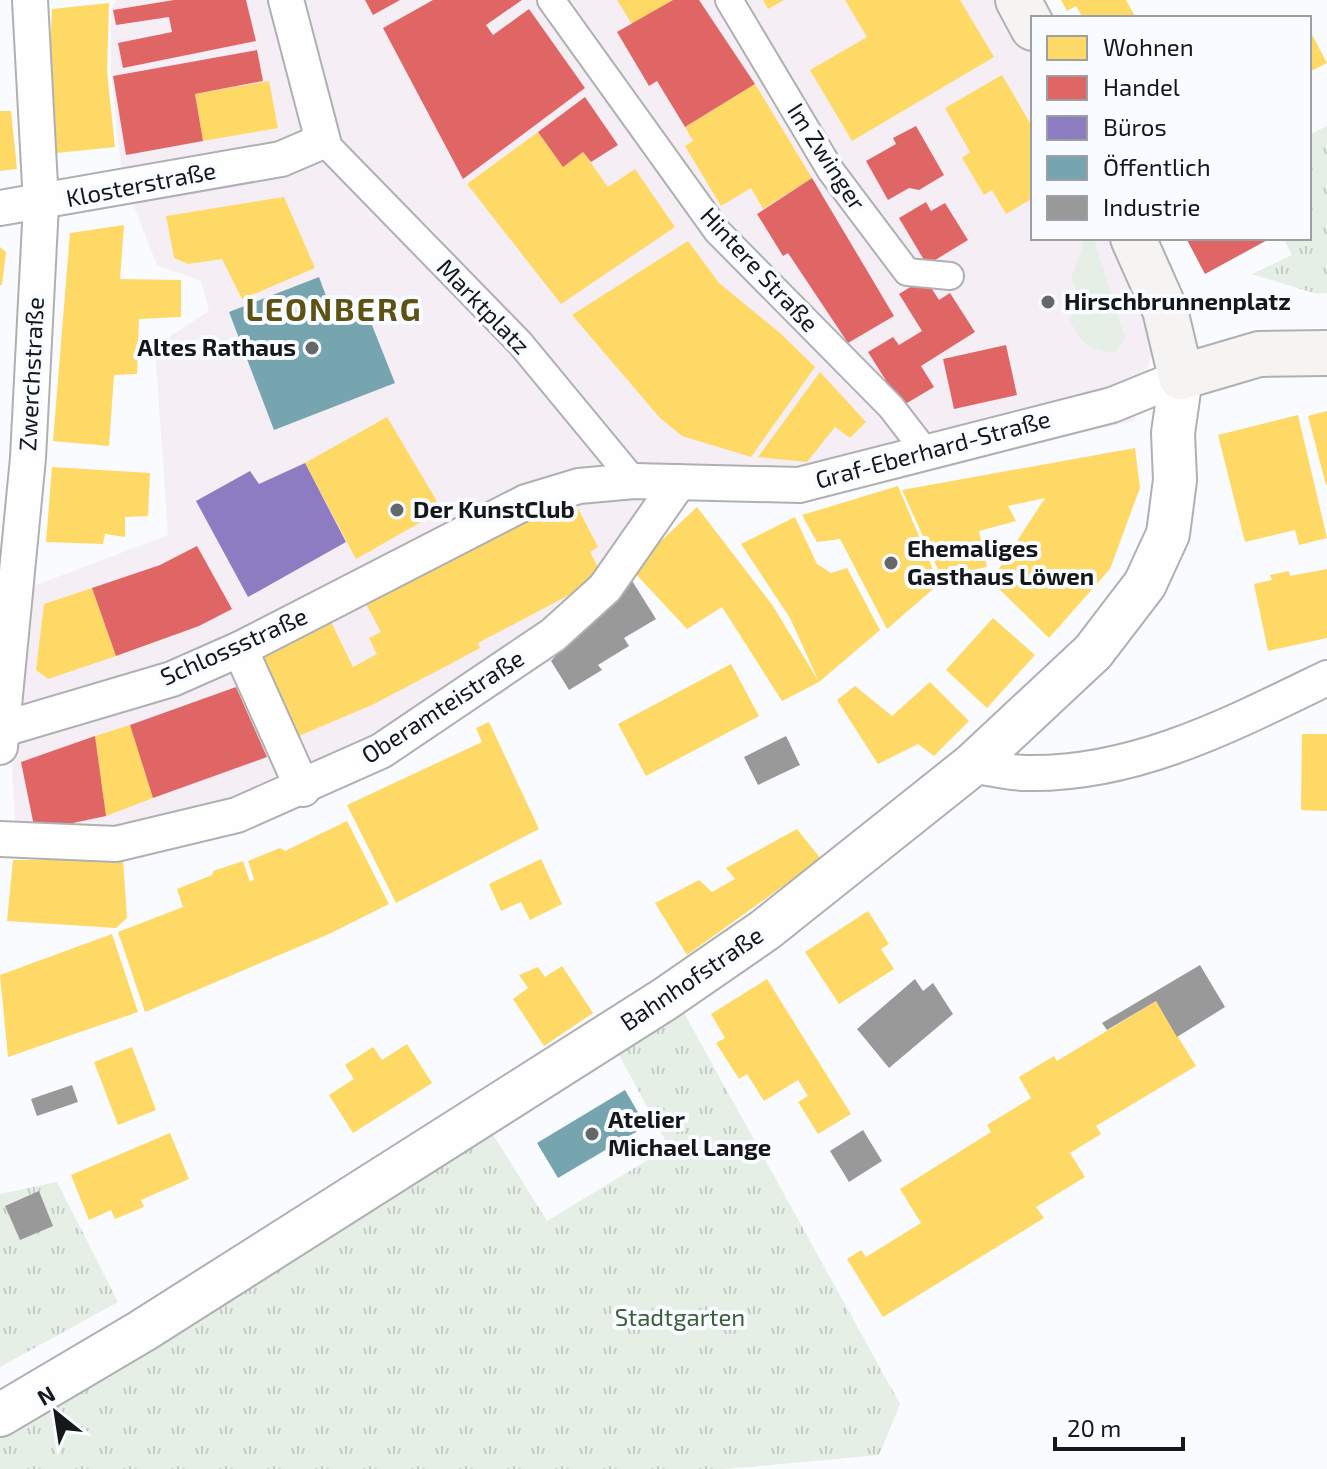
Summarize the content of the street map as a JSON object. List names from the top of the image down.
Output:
{
  "streets": {
    "street": [
      "Im Zwinger",
      "Klosterstraße",
      "Hintere Straße",
      "Marktplatz",
      "Zwerchstraße",
      "Graf-Eberhard-Straße",
      "Schlossstraße",
      "Oberamteistraße",
      "Bahnhofstraße"
    ]
  },
  "crossings": [
    ["Klosterstraße", "Marktplatz"],
    ["Klosterstraße", "Zwerchstraße"],
    ["Hintere Straße", "Graf-Eberhard-Straße"],
    ["Marktplatz", "Schlossstraße"],
    ["Zwerchstraße", "Schlossstraße"],
    ["Graf-Eberhard-Straße", "Oberamteistraße"],
    ["Graf-Eberhard-Straße", "Bahnhofstraße"]
  ],
  "districts": ["LEONBERG"],
  "parks": ["Stadtgarten"],
  "places": [
    "Hirschbrunnenplatz",
    "Altes Rathaus",
    "Der KunstClub",
    "Ehemaliges Gasthaus Löwen",
    "Atelier Michael Lange"
  ],
  "legend": [
    "Wohnen",
    "Handel",
    "Büros",
    "Öffentlich",
    "Industrie"
  ],
  "scale_bar": "20 m",
  "north": "top left"
}
